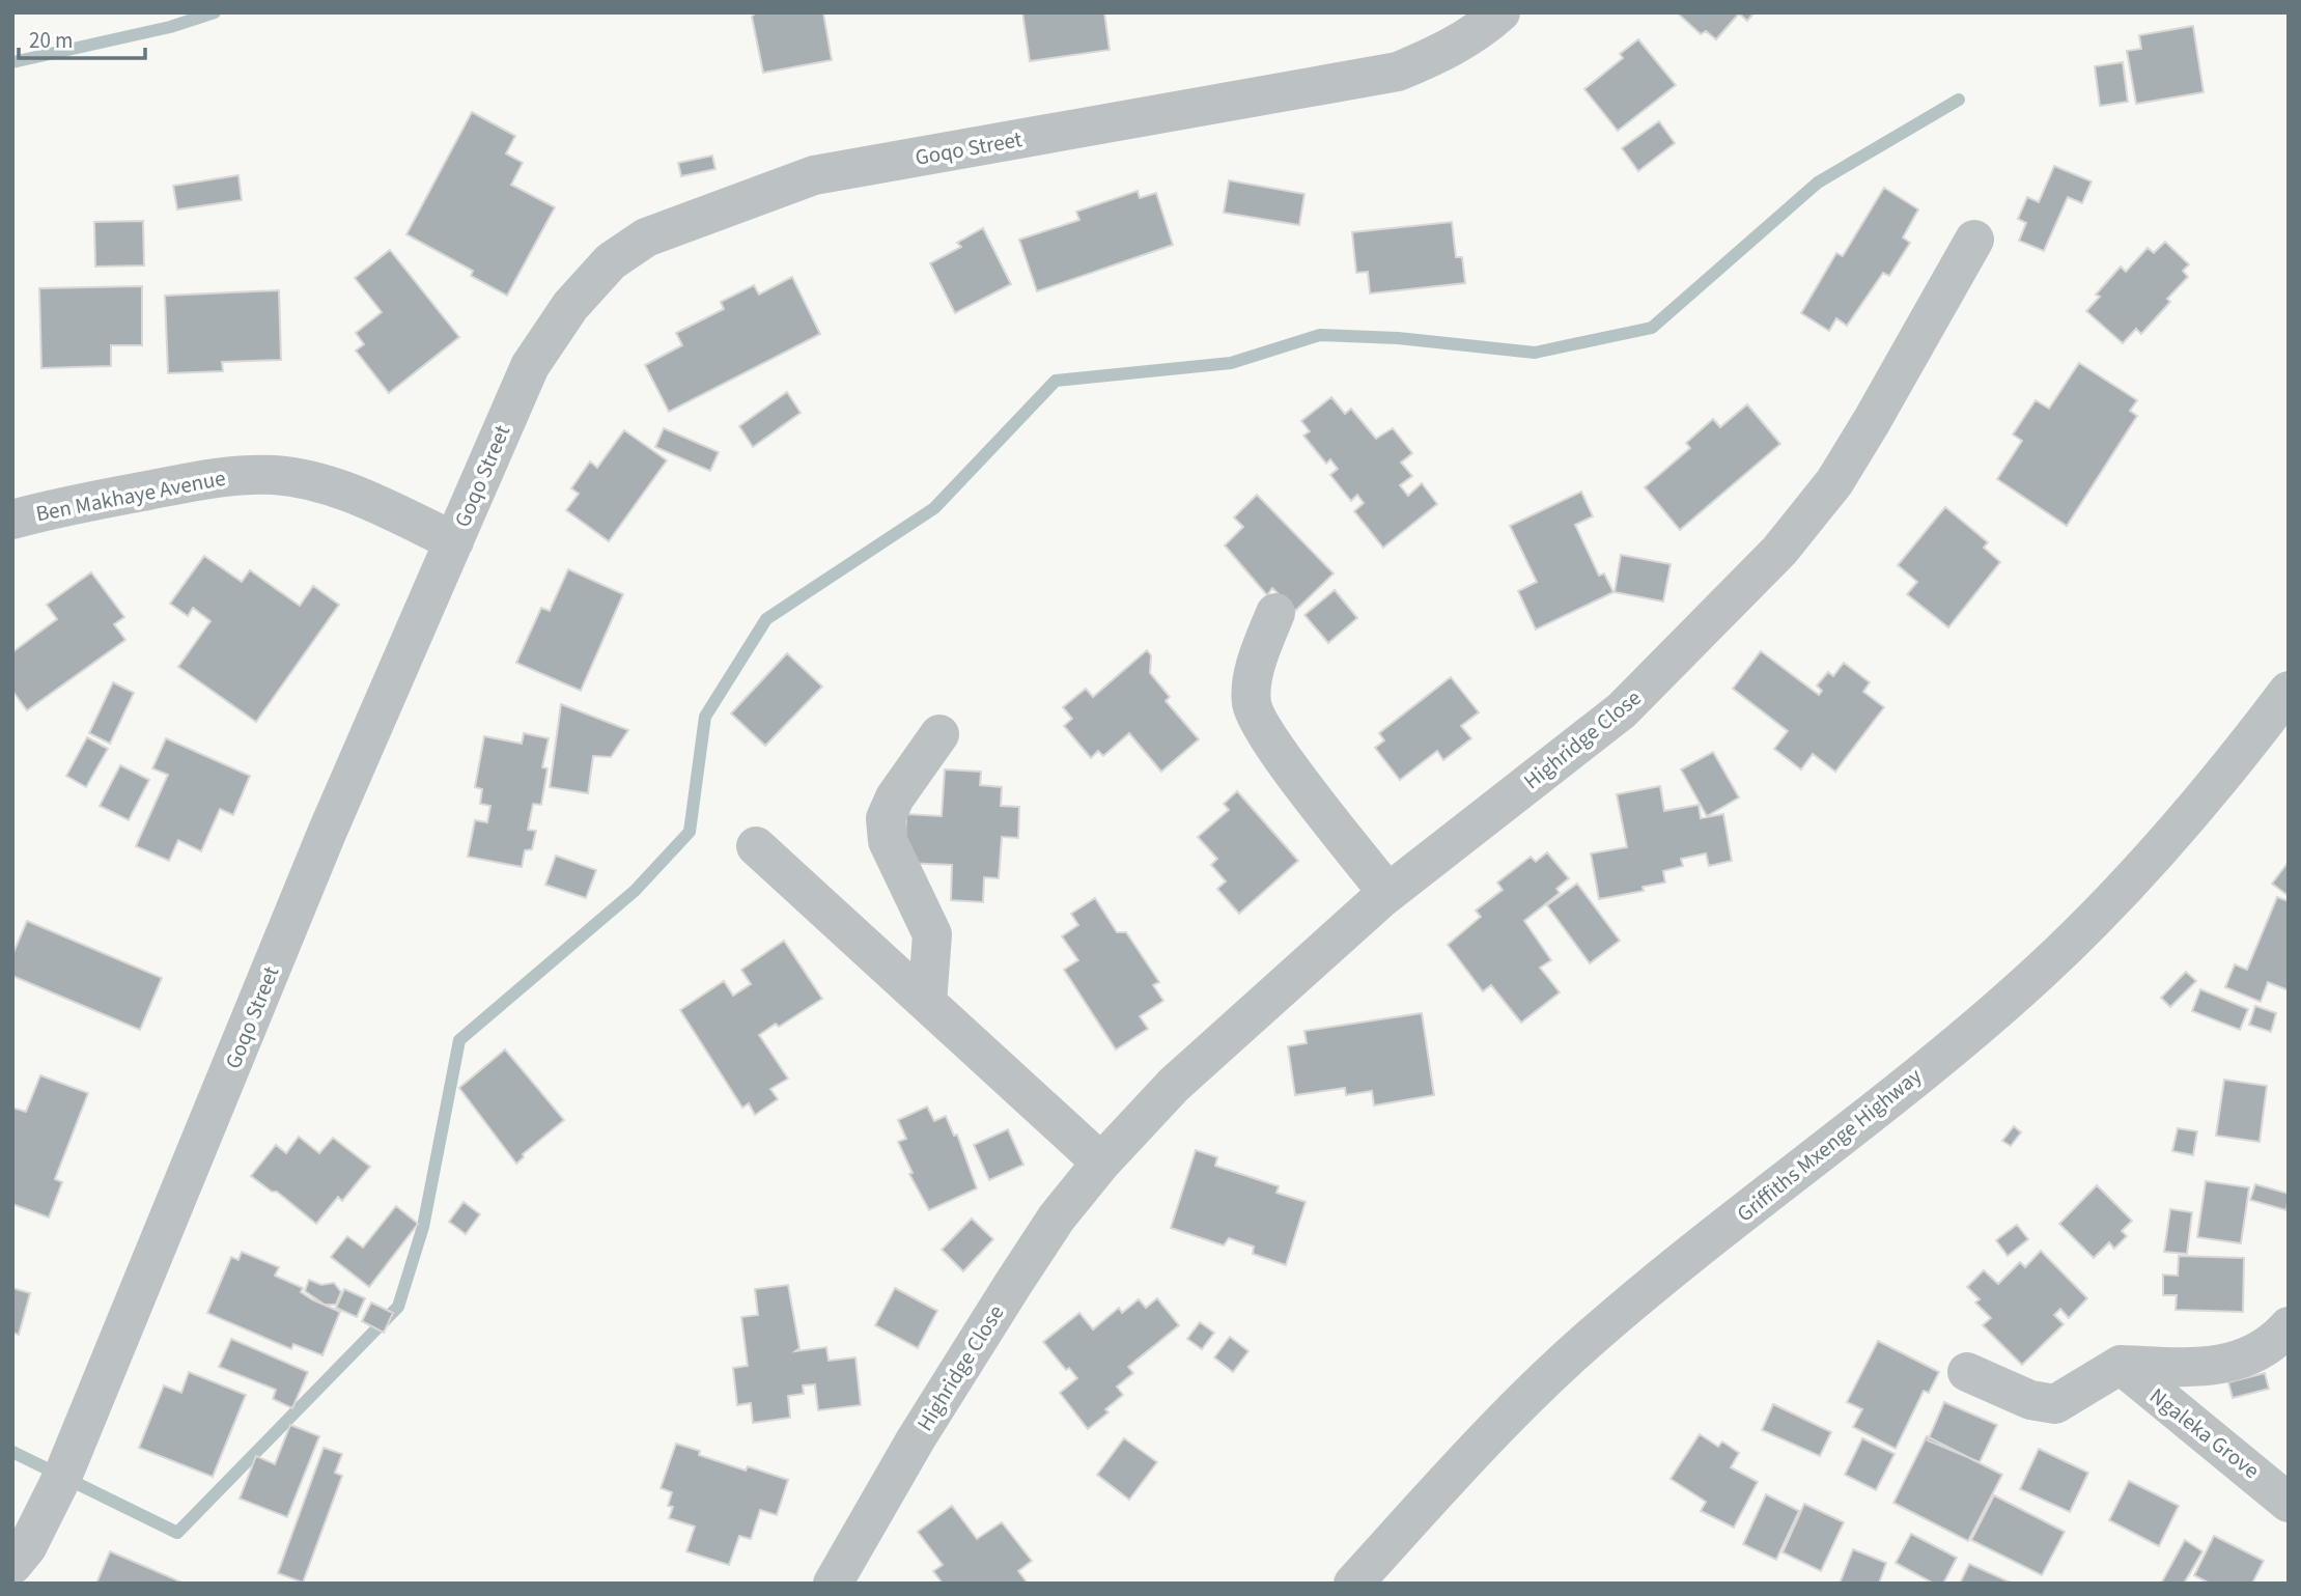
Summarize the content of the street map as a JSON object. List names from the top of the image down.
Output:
{
  "streets": {
    "street": [
      "Goqo Street",
      "Ben Makhaye Avenue",
      "Highridge Close",
      "Griffiths Mxenge Highway",
      "Ngaleka Grove"
    ]
  },
  "crossings": [
    ["Goqo Street", "Ben Makhaye Avenue"]
  ],
  "scale_bar": "20 m"
}
